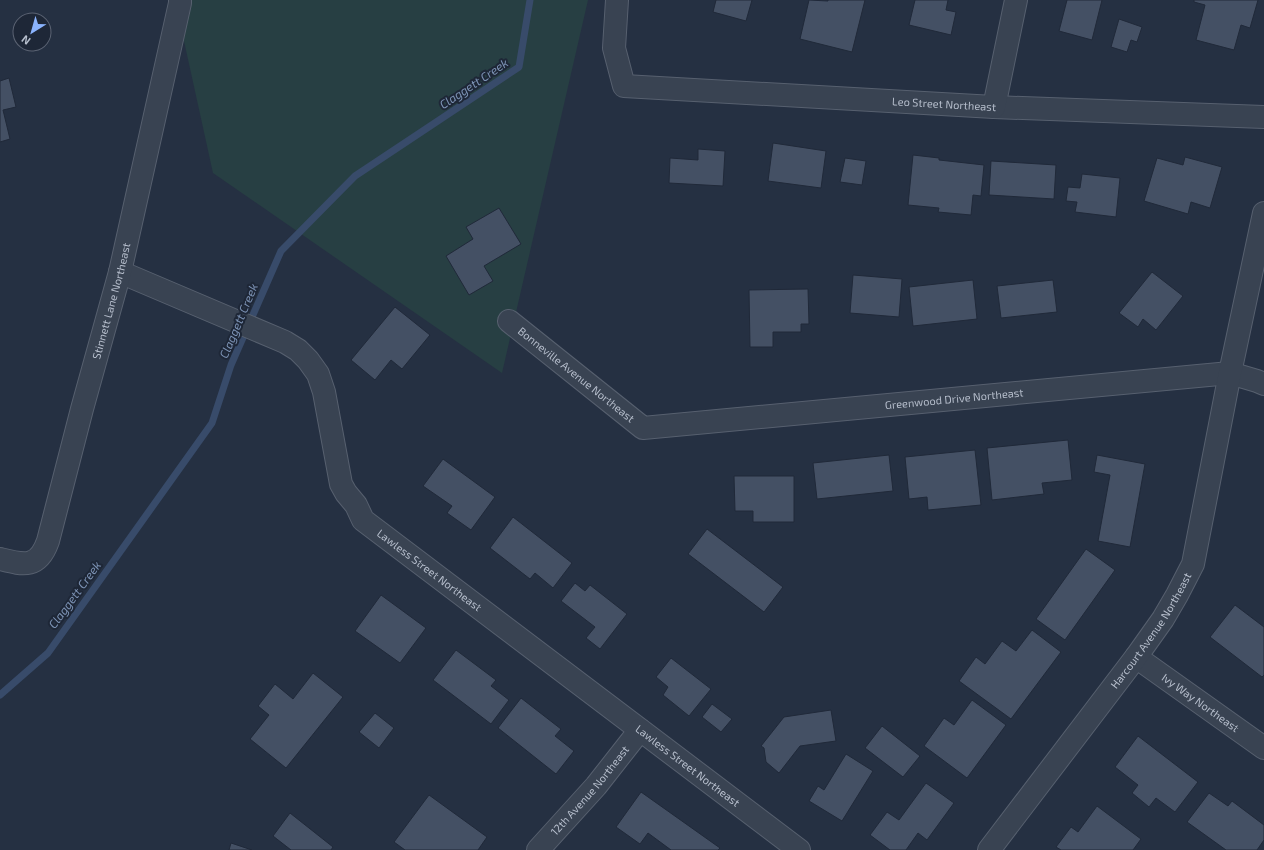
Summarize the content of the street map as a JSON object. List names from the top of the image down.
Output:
{
  "streets": {
    "street": [
      "Leo Street Northeast",
      "Stinnett Lane Northeast",
      "Bonneville Avenue Northeast",
      "Greenwood Drive Northeast",
      "Lawless Street Northeast",
      "Harcourt Avenue Northeast",
      "Ivy Way Northeast",
      "12th Avenue Northeast"
    ]
  },
  "crossings": [
    ["Stinnett Lane Northeast", "Lawless Street Northeast"],
    ["Bonneville Avenue Northeast", "Greenwood Drive Northeast"],
    ["Greenwood Drive Northeast", "Harcourt Avenue Northeast"],
    ["Lawless Street Northeast", "12th Avenue Northeast"],
    ["Harcourt Avenue Northeast", "Ivy Way Northeast"]
  ],
  "water": ["Claggett Creek"],
  "north": "bottom left"
}
